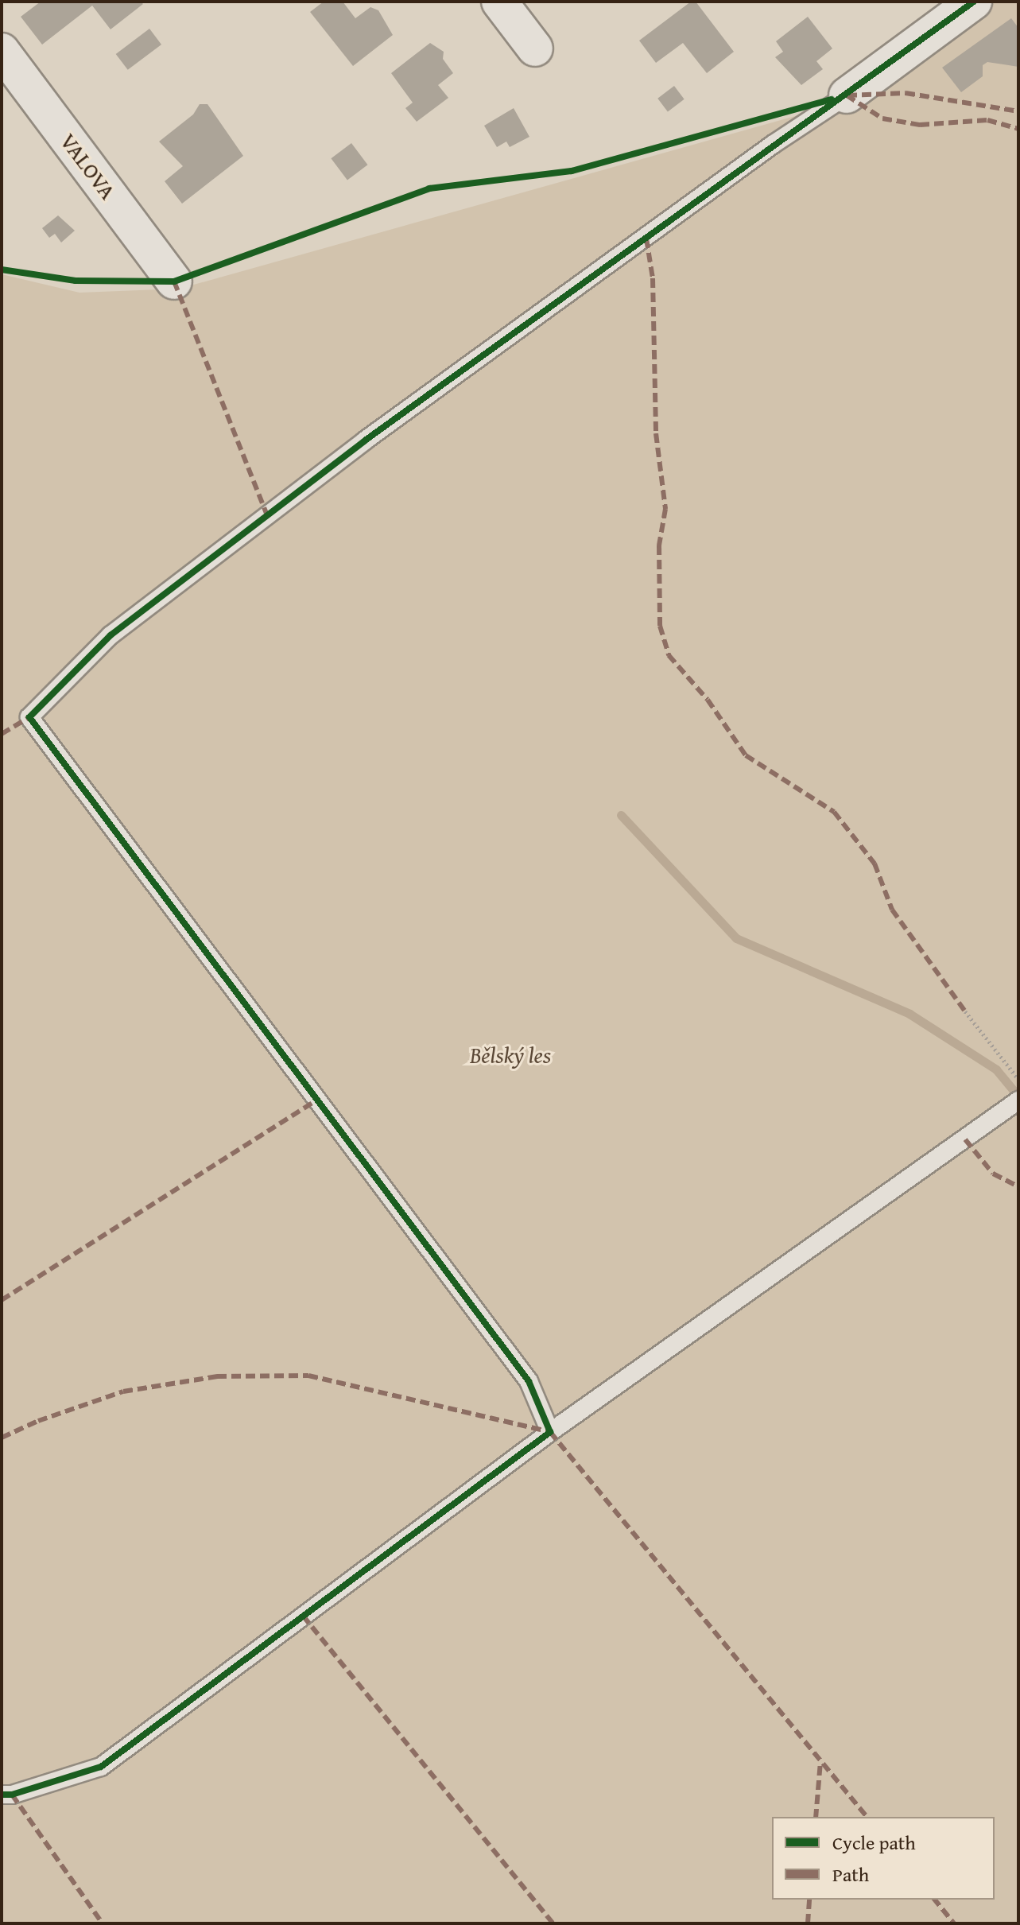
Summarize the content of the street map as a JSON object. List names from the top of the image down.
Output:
{
  "streets": {
    "street": ["VALOVA"]
  },
  "parks": ["Bělský les"],
  "legend": ["Cycle path", "Path"]
}
